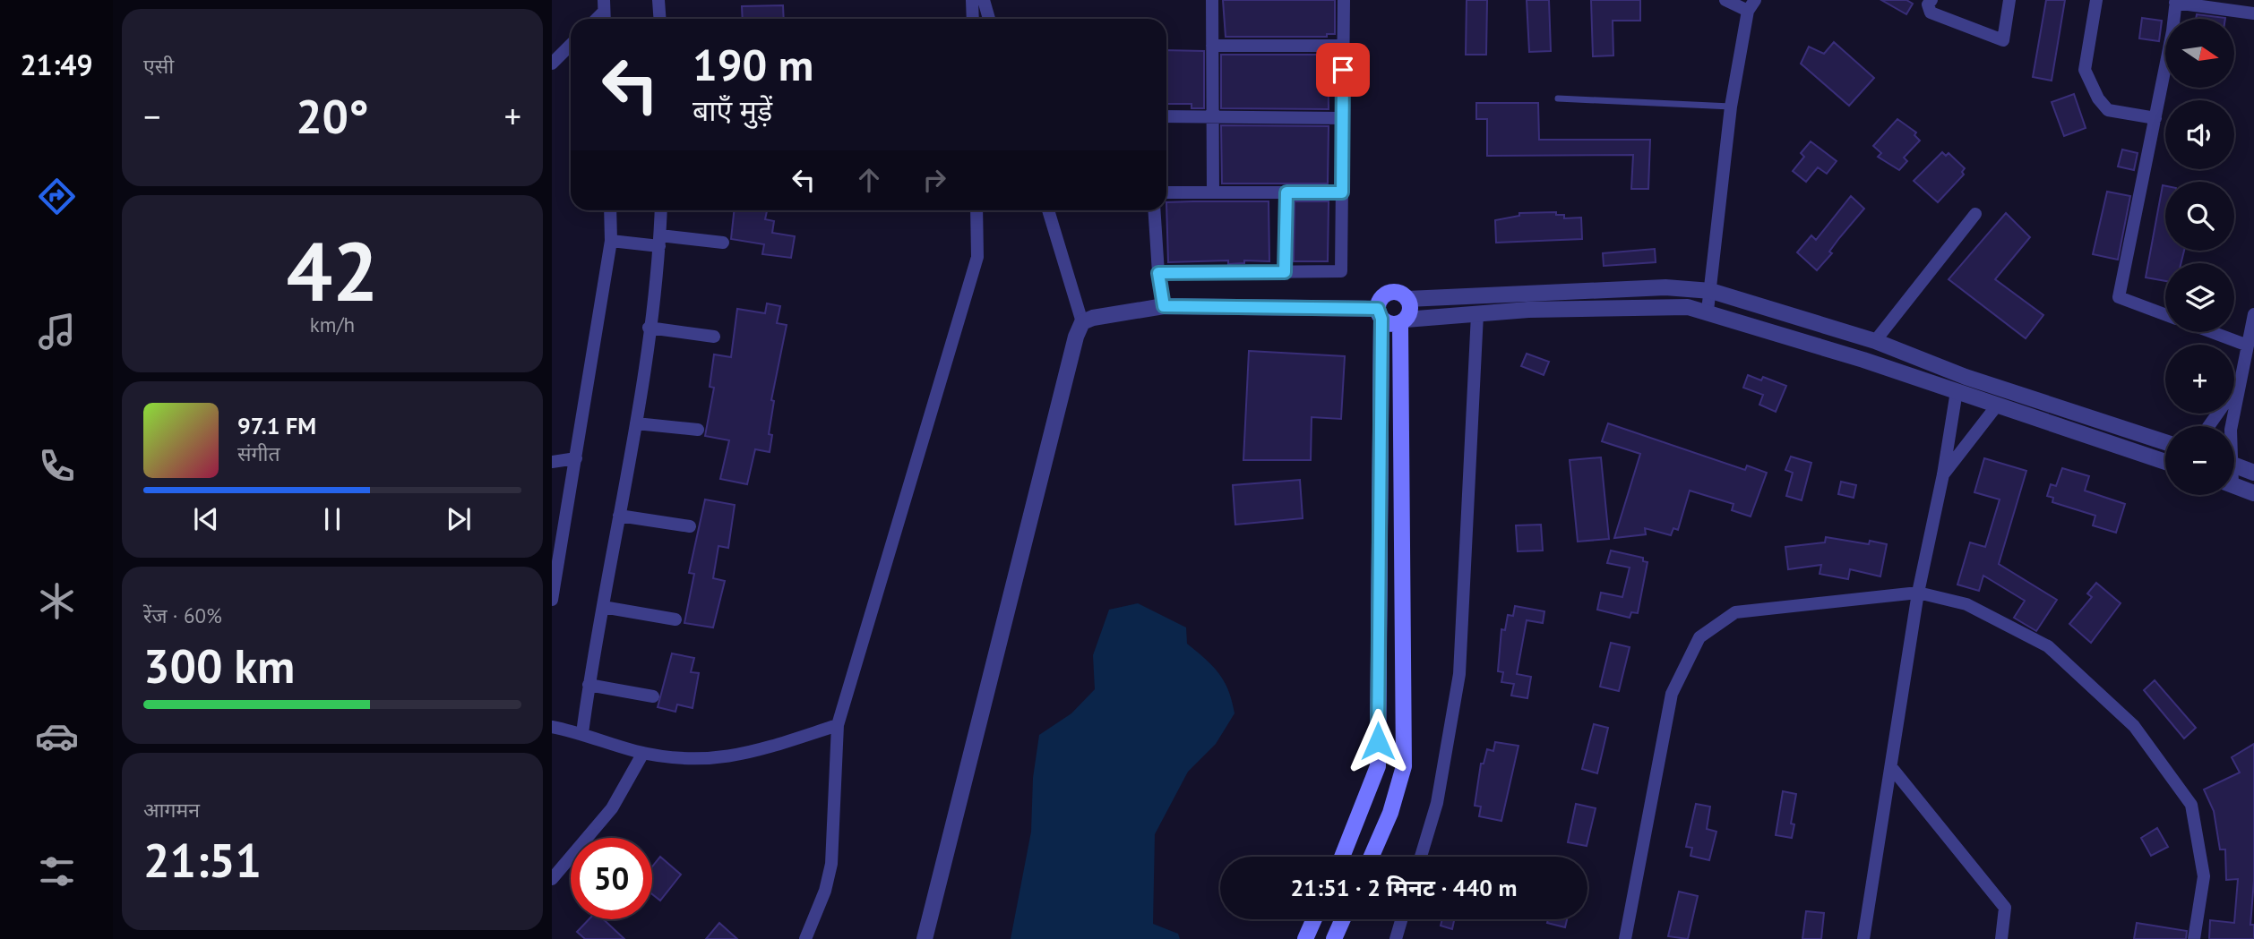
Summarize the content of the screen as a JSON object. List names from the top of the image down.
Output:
{
  "north": "right",
  "page": {
    "tabs": "21:49",
    "tile": [
      "एसी",
      ["42", "km/h"],
      ["रेंज · 60%", "300 km"],
      ["आगमन", "21:51"]
    ],
    "map_buttons": ["+", "−"],
    "turn": ["190 m", "बाएँ मुड़ें"],
    "heat": ["−", "20°", "+"],
    "song": ["97.1 FM", "संगीत"],
    "limit": "50",
    "trip": "21:51 · 2 मिनट · 440 m"
  }
}
